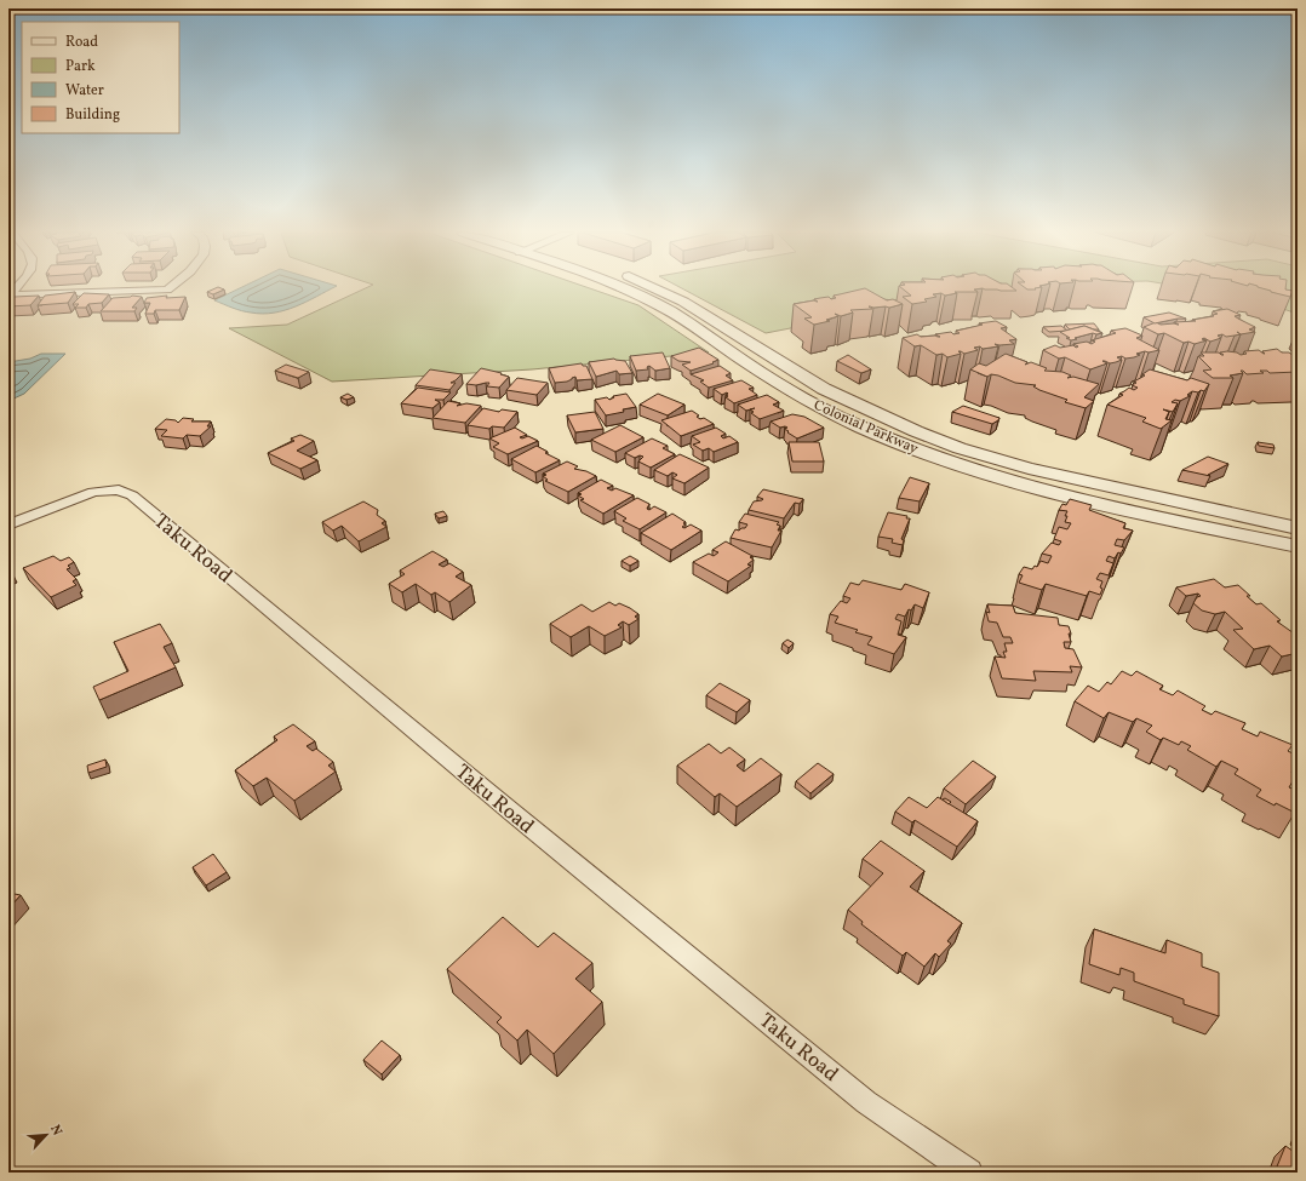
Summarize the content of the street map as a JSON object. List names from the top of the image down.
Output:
{
  "streets": {
    "street": ["Colonial Parkway", "Taku Road"]
  },
  "legend": [
    "Road",
    "Park",
    "Water",
    "Building"
  ],
  "north": "top right"
}
